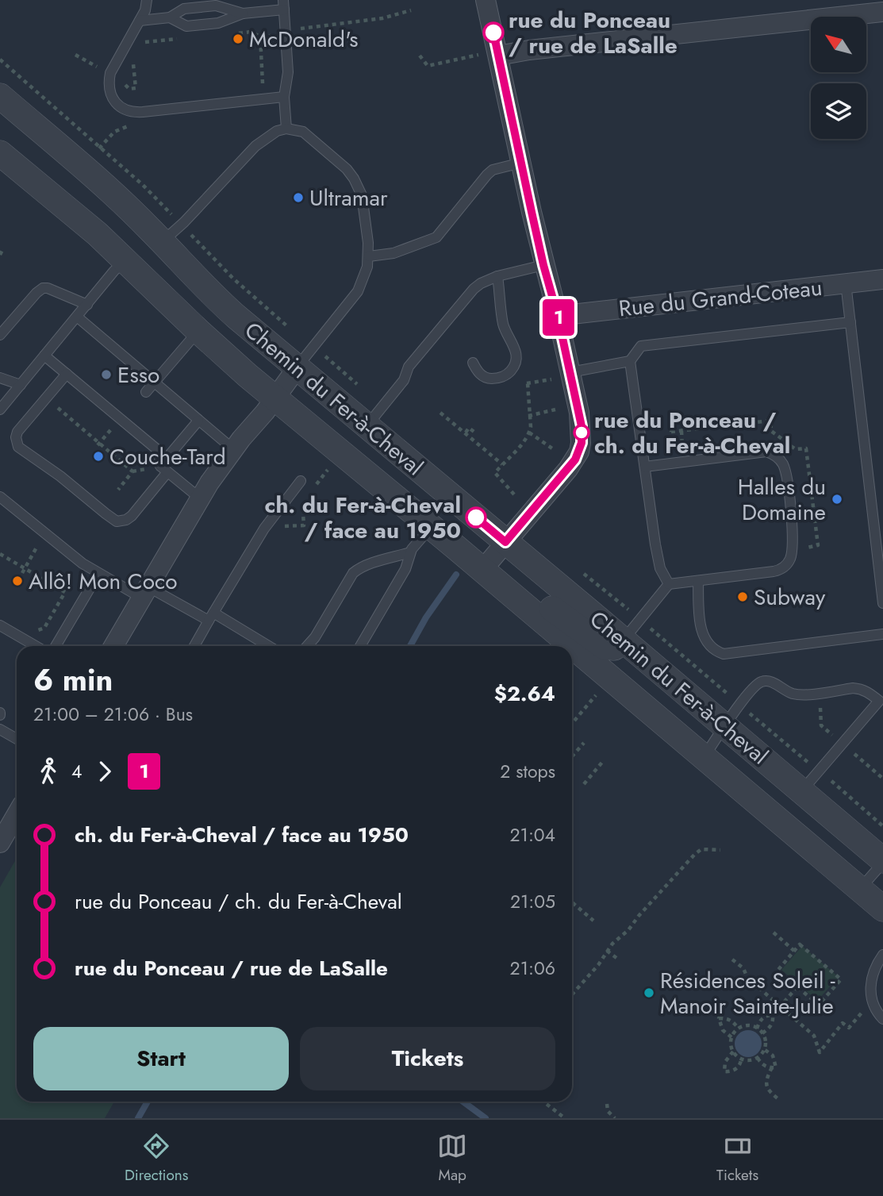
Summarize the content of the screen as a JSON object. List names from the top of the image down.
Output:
{
  "streets": {
    "street": ["Rue du Grand-Coteau", "Chemin du Fer-à-Cheval"]
  },
  "places": [
    "rue du Ponceau / rue de LaSalle",
    "McDonald's",
    "Ultramar",
    "Esso",
    "rue du Ponceau / ch. du Fer-à-Cheval",
    "Couche-Tard",
    "Halles du Domaine",
    "ch. du Fer-à-Cheval / face au 1950",
    "Allô! Mon Coco",
    "Subway",
    "Résidences Soleil - Manoir Sainte-Julie"
  ],
  "lines": ["bus line 1"],
  "north": "top left",
  "page": {
    "on_map": "1",
    "heading": ["6 min", "21:00 – 21:06 · Bus", "$2.64"],
    "legs": ["4", "1", "2 stops"],
    "list": [
      {
        "name": "ch. du Fer-à-Cheval / face au 1950",
        "value": "21:04"
      },
      {
        "name": "rue du Ponceau / ch. du Fer-à-Cheval",
        "value": "21:05"
      },
      {
        "name": "rue du Ponceau / rue de LaSalle",
        "value": "21:06"
      }
    ],
    "buttons": ["Start", "Tickets"],
    "tabs": ["Directions", "Map", "Tickets"]
  }
}
